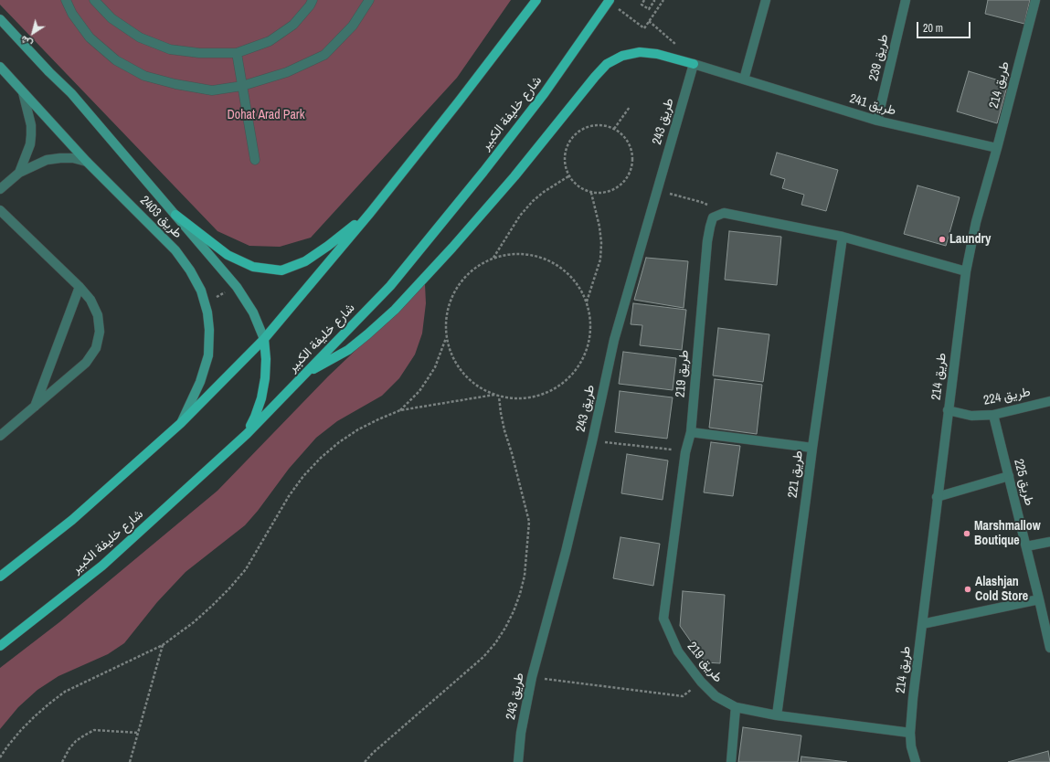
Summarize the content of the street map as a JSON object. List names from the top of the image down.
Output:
{
  "streets": {
    "main road": ["شارع خليفة الكبير", "طريق 2403"],
    "street": [
      "طريق 239",
      "طريق 214",
      "طريق 241",
      "طريق 243",
      "طريق 219",
      "طريق 224",
      "طريق 221",
      "طريق 225"
    ]
  },
  "crossings": [
    ["طريق 239", "طريق 241"],
    ["طريق 214", "طريق 241"],
    ["طريق 214", "طريق 224"],
    ["طريق 241", "طريق 243"],
    ["طريق 224", "طريق 225"]
  ],
  "parks": ["Dohat Arad Park"],
  "places": ["Laundry", "Marshmallow Boutique", "Alashjan Cold Store"],
  "scale_bar": "20 m",
  "north": "bottom left"
}
